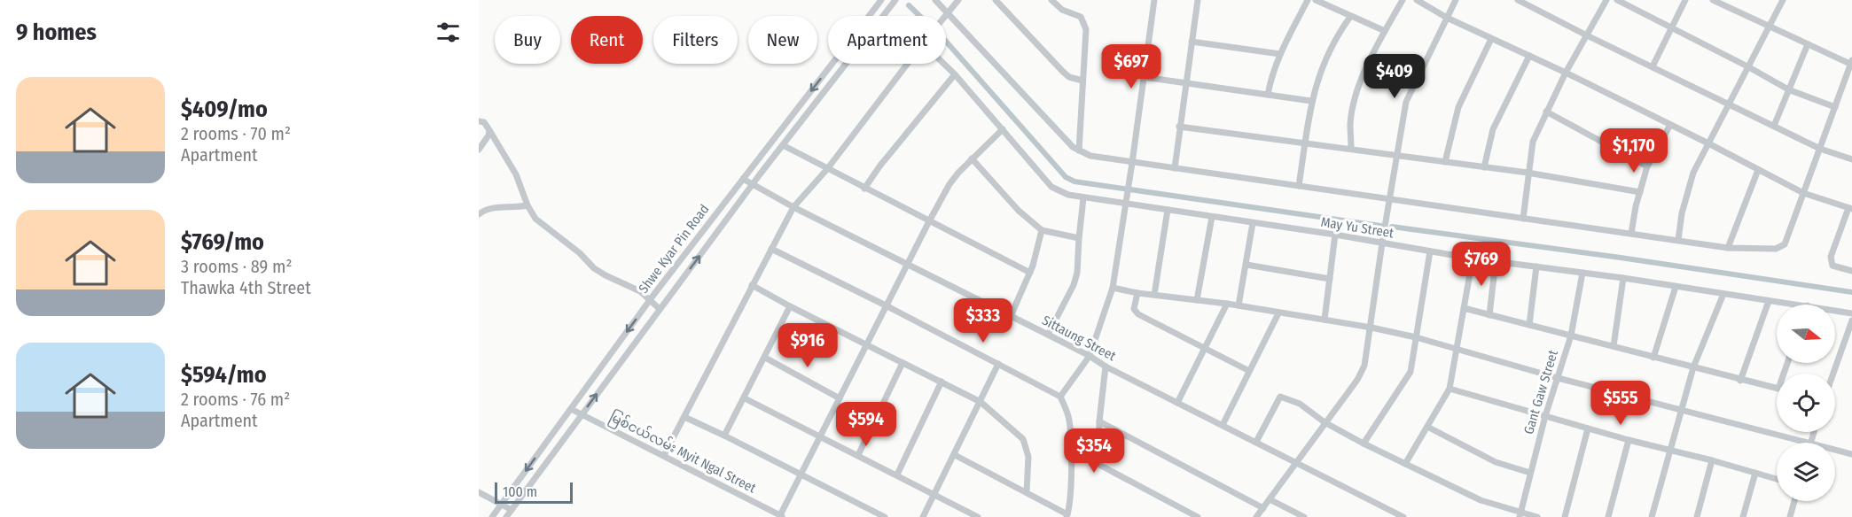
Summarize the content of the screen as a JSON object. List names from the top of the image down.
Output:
{
  "streets": {
    "street": [
      "May Yu Street",
      "Shwe Kyar Pin Road",
      "Sittaung Street",
      "Gant Gaw Street",
      "မြစ်ငယ်လမ်း Myit Ngal Street"
    ]
  },
  "crossings": [
    ["May Yu Street", "Gant Gaw Street"],
    ["Shwe Kyar Pin Road", "Sittaung Street"],
    ["Shwe Kyar Pin Road", "မြစ်ငယ်လမ်း Myit Ngal Street"]
  ],
  "scale_bar": "100 m",
  "north": "right",
  "page": {
    "heading": "9 homes",
    "chip": [
      "Buy",
      "Rent",
      "Filters",
      "New",
      "Apartment"
    ],
    "price": [
      "$697",
      "$409",
      "$1,170",
      "$769",
      "$333",
      "$916",
      "$555",
      "$594",
      "$354"
    ],
    "list": [
      {
        "name": "$409/mo",
        "note": "2 rooms · 70 m² · Apartment"
      },
      {
        "name": "$769/mo",
        "note": "3 rooms · 89 m² · Thawka 4th Street"
      },
      {
        "name": "$594/mo",
        "note": "2 rooms · 76 m² · Apartment"
      }
    ],
    "scale": "100 m"
  }
}
